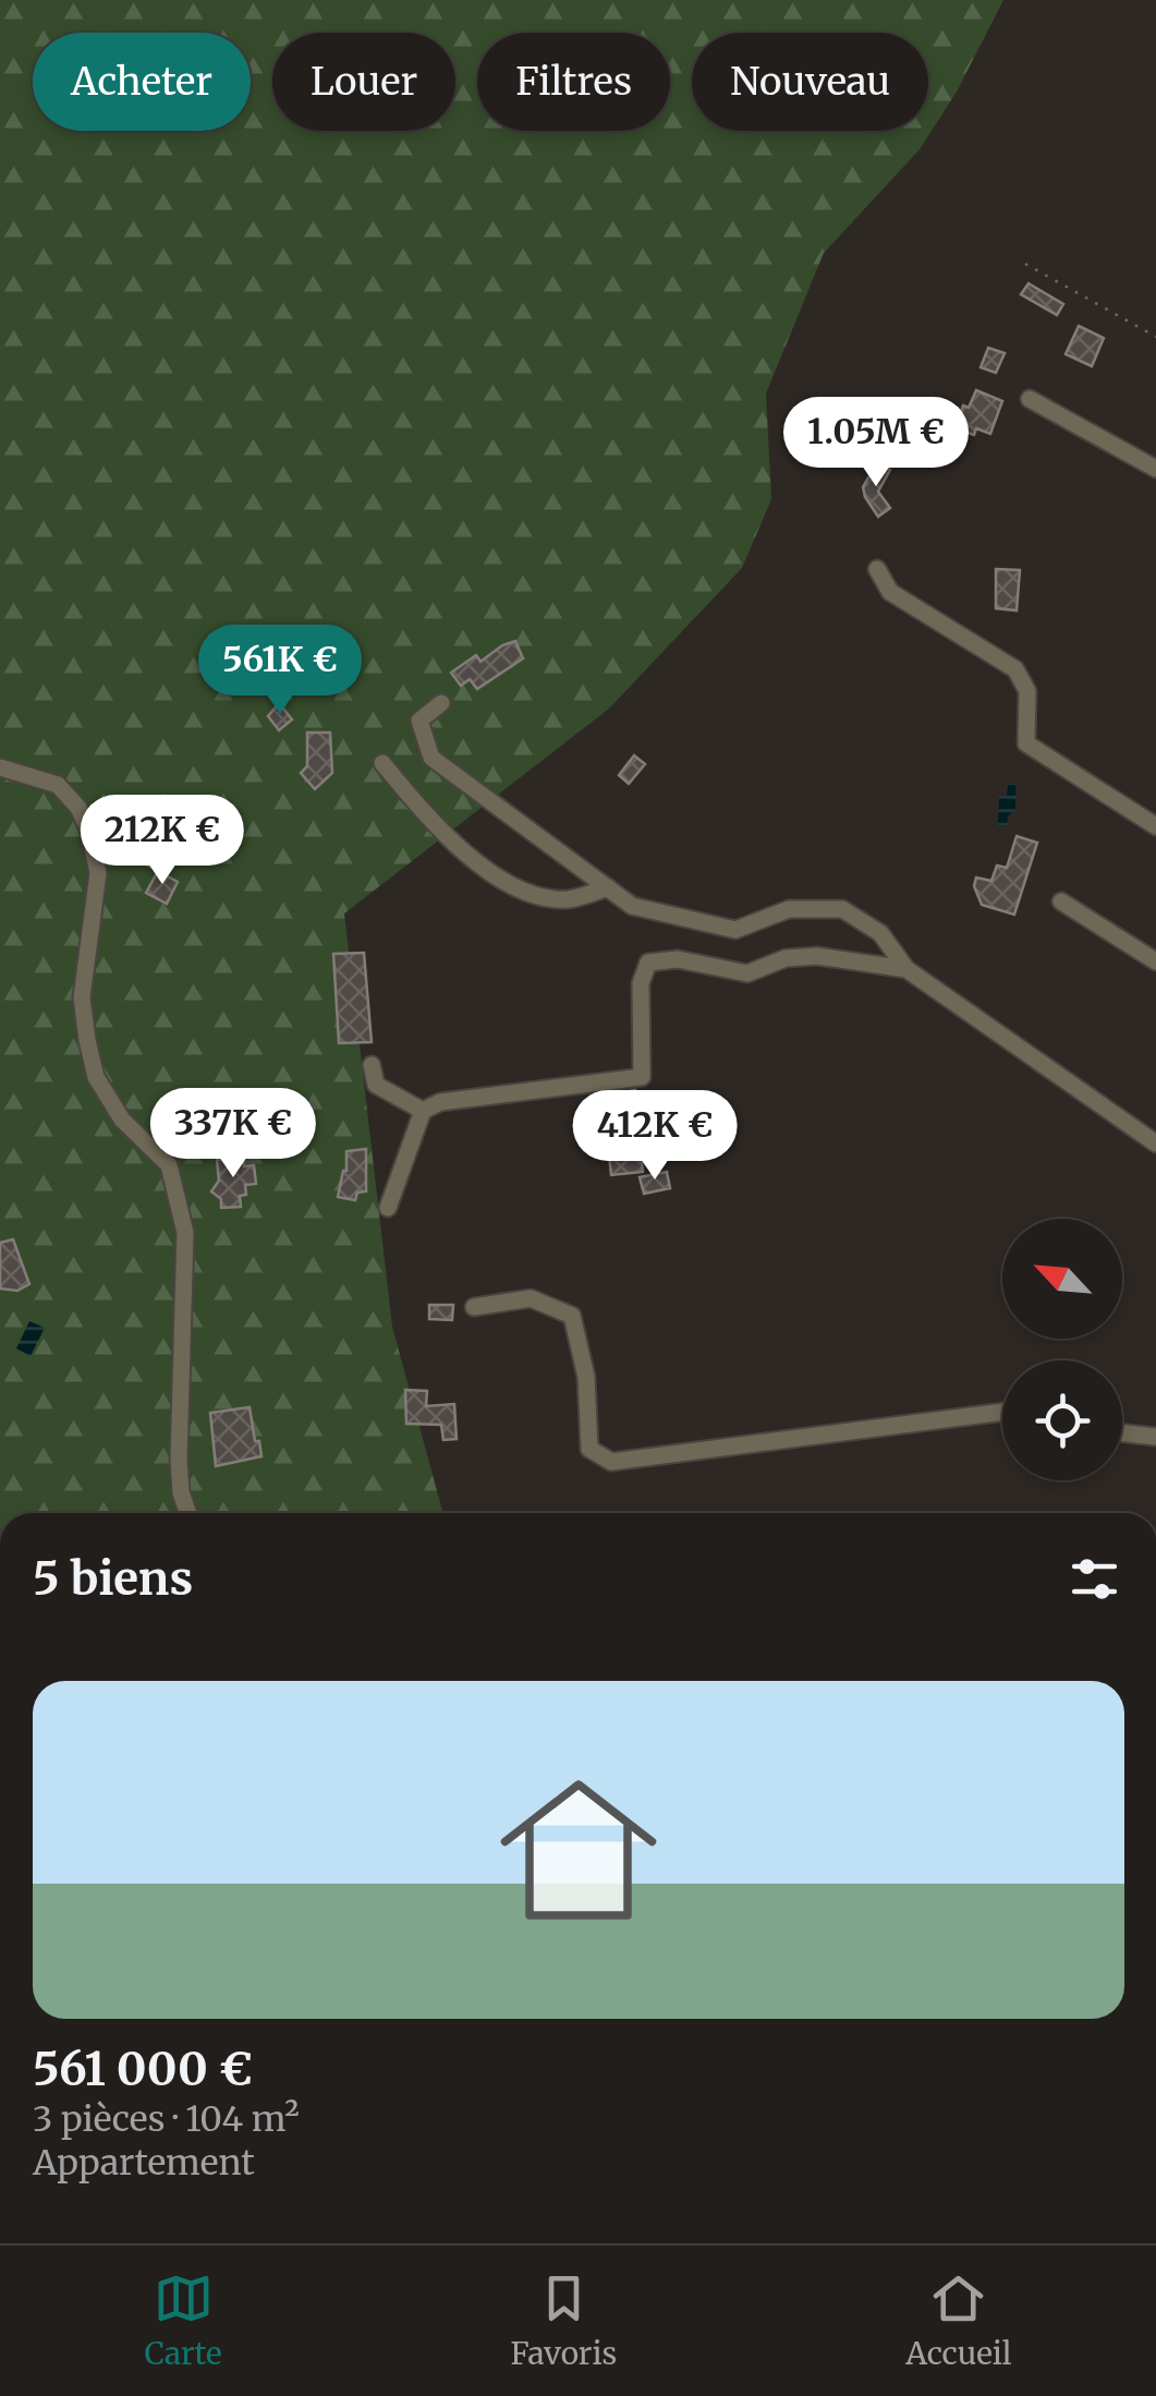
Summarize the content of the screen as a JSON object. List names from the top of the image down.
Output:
{
  "north": "top left",
  "page": {
    "chip": [
      "Acheter",
      "Louer",
      "Filtres",
      "Nouveau"
    ],
    "price": [
      "1.05M €",
      "561K €",
      "212K €",
      "337K €",
      "412K €"
    ],
    "heading": "5 biens",
    "list": [
      {
        "name": "561 000 €",
        "note": "3 pièces · 104 m² · Appartement"
      }
    ],
    "tabs": ["Carte", "Favoris", "Accueil"]
  }
}
